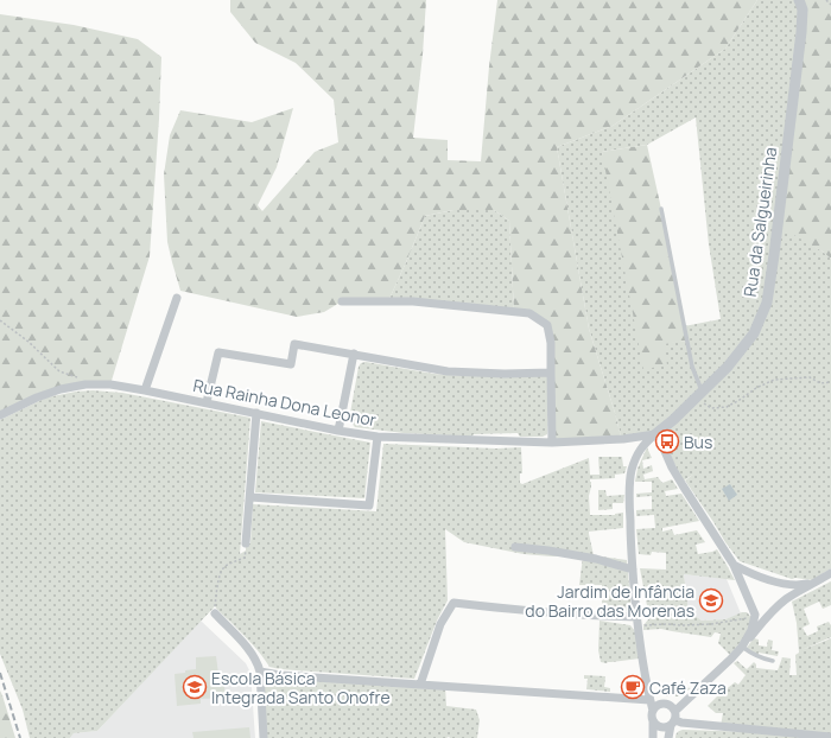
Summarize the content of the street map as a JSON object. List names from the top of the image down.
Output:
{
  "streets": {
    "street": ["Rua da Salgueirinha", "Rua Rainha Dona Leonor"]
  },
  "crossings": [
    ["Rua da Salgueirinha", "Rua Rainha Dona Leonor"]
  ],
  "places": {
    "bus stop": ["Bus"],
    "school or university": ["Jardim de Infância do Bairro das Morenas", "Escola Básica Integrada Santo Onofre"],
    "cafe": ["Café Zaza"]
  }
}
